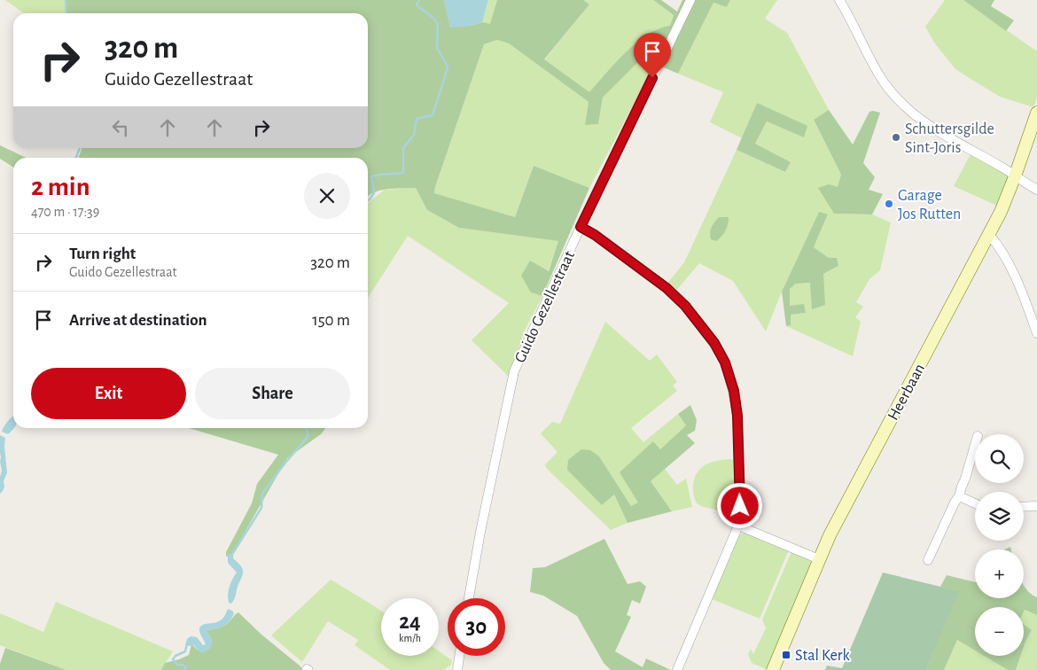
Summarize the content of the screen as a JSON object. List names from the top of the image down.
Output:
{
  "streets": {
    "street": ["Guido Gezellestraat", "Heerbaan"]
  },
  "places": {
    "other": ["Schuttersgilde Sint-Joris", "Garage Jos Rutten"],
    "transit": ["Stal Kerk"]
  },
  "page": {
    "turn": ["320 m", "Guido Gezellestraat"],
    "heading": ["2 min", "470 m · 17:39"],
    "list": [
      {
        "name": "Turn right",
        "note": "Guido Gezellestraat",
        "value": "320 m"
      },
      {
        "name": "Arrive at destination",
        "value": "150 m"
      }
    ],
    "buttons": ["Exit", "Share"],
    "map_buttons": ["+", "−"],
    "speed": "24 km/h",
    "limit": "30"
  }
}
